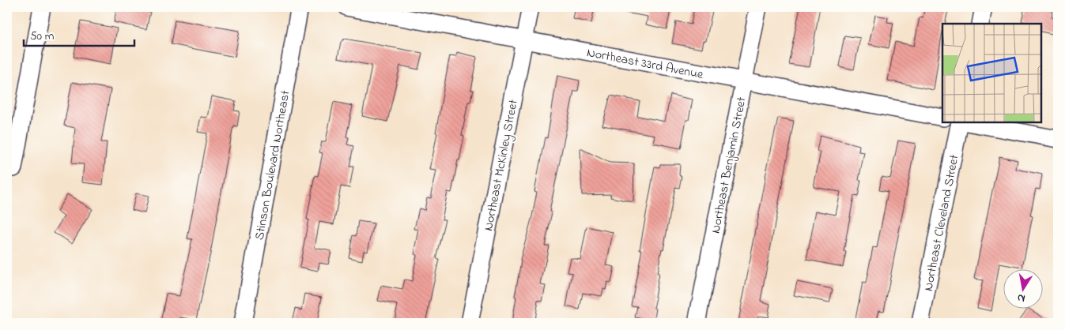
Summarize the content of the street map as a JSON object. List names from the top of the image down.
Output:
{
  "streets": {
    "street": [
      "Northeast 33rd Avenue",
      "Stinson Boulevard Northeast",
      "Northeast McKinley Street",
      "Northeast Benjamin Street",
      "Northeast Cleveland Street"
    ]
  },
  "crossings": [
    ["Northeast 33rd Avenue", "Northeast McKinley Street"],
    ["Northeast 33rd Avenue", "Northeast Benjamin Street"]
  ],
  "scale_bar": "50 m",
  "north": "bottom"
}
